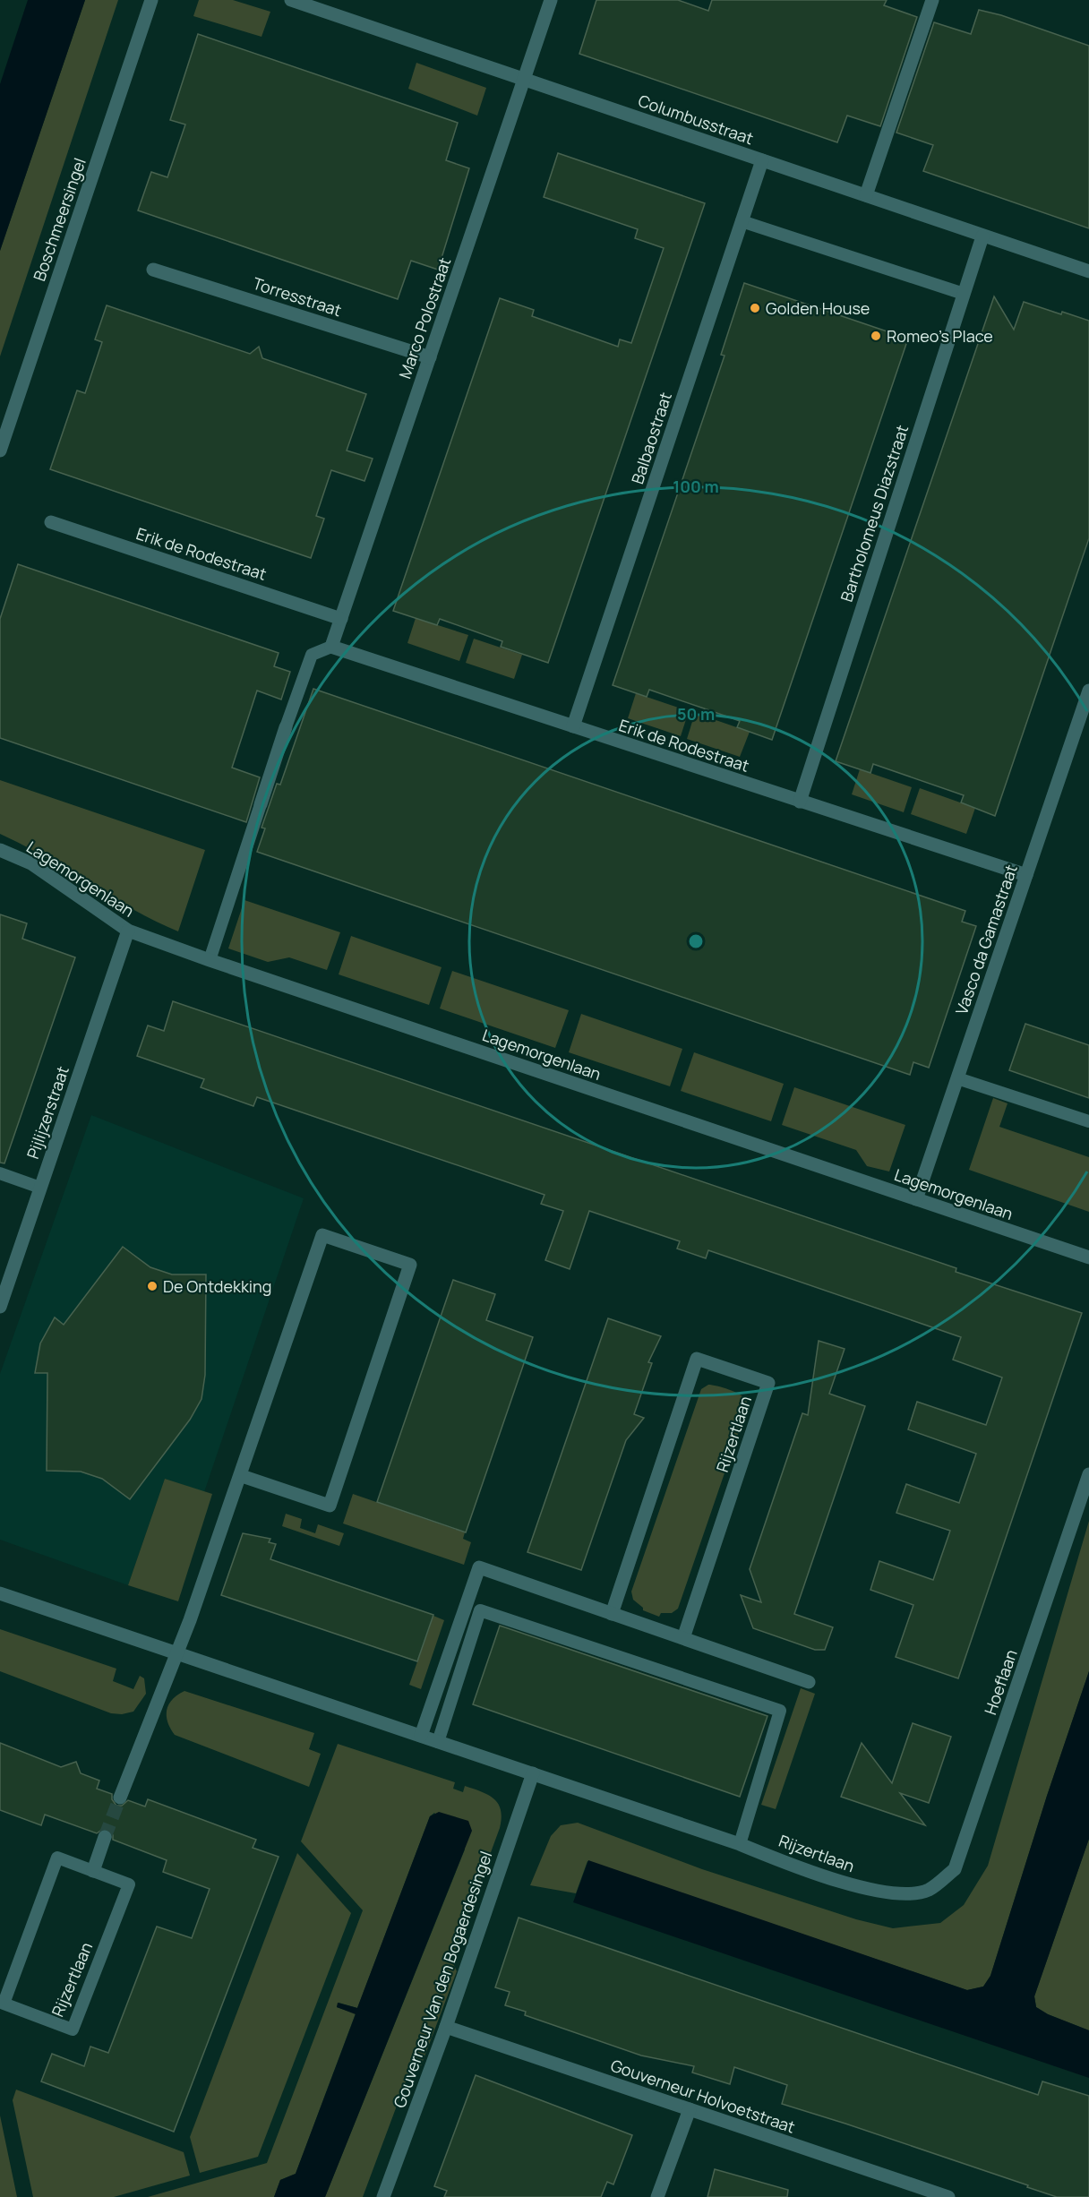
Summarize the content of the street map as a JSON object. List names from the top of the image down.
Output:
{
  "streets": {
    "street": [
      "Columbusstraat",
      "Boschmeersingel",
      "Torresstraat",
      "Marco Polostraat",
      "Balbaostraat",
      "Bartholomeus Diazstraat",
      "Erik de Rodestraat",
      "Lagemorgenlaan",
      "Vasco da Gamastraat",
      "Pijlijzerstraat",
      "Rijzertlaan",
      "Hoeflaan",
      "Gouverneur Van den Bogaerdesingel",
      "Gouverneur Holvoetstraat"
    ]
  },
  "crossings": [
    ["Columbusstraat", "Marco Polostraat"],
    ["Columbusstraat", "Balbaostraat"],
    ["Columbusstraat", "Bartholomeus Diazstraat"],
    ["Torresstraat", "Marco Polostraat"],
    ["Marco Polostraat", "Erik de Rodestraat"],
    ["Balbaostraat", "Erik de Rodestraat"],
    ["Bartholomeus Diazstraat", "Erik de Rodestraat"],
    ["Erik de Rodestraat", "Vasco da Gamastraat"],
    ["Lagemorgenlaan", "Vasco da Gamastraat"],
    ["Lagemorgenlaan", "Pijlijzerstraat"],
    ["Rijzertlaan", "Hoeflaan"],
    ["Rijzertlaan", "Gouverneur Van den Bogaerdesingel"],
    ["Gouverneur Van den Bogaerdesingel", "Gouverneur Holvoetstraat"]
  ],
  "places": ["Golden House", "Romeo's Place", "De Ontdekking"],
  "rings": ["100 m", "50 m"]
}
